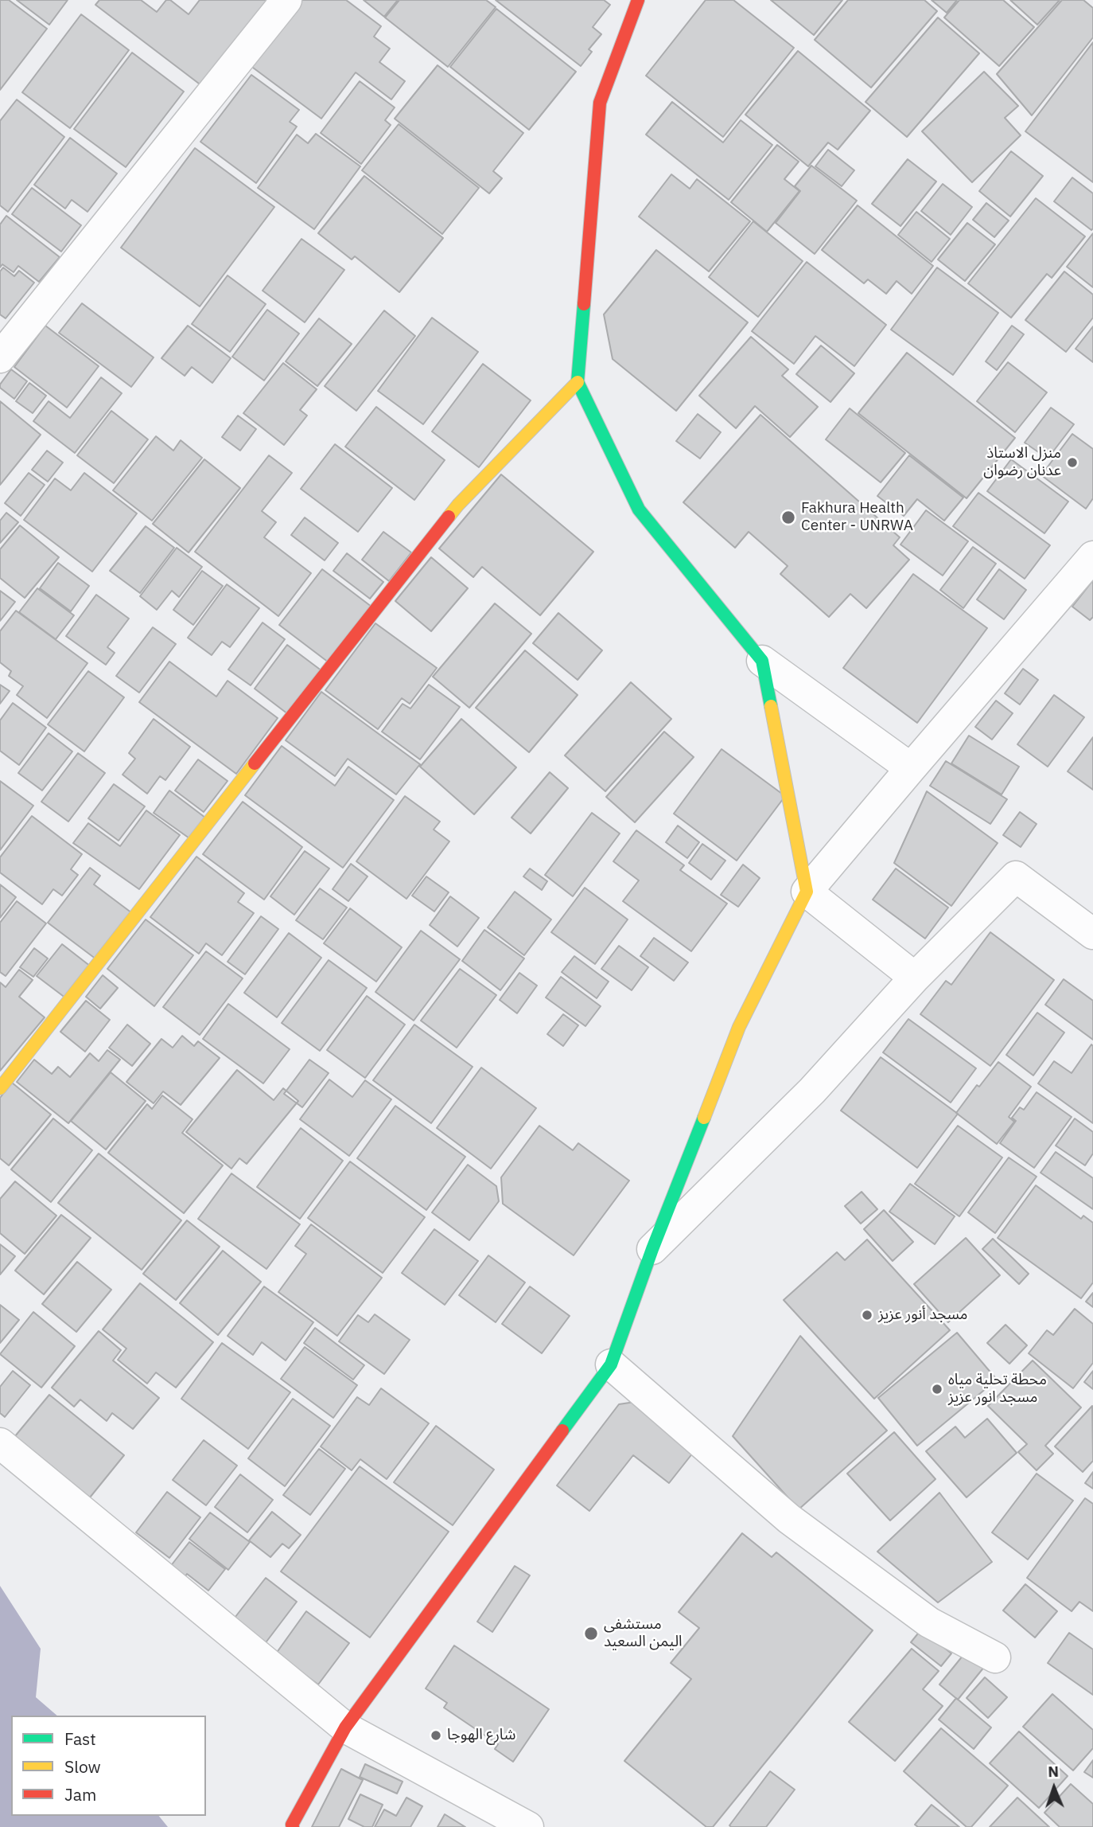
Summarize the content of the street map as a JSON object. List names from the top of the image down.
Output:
{
  "places": [
    "منزل الاستاذ عدنان رضوان",
    "Fakhura Health Center - UNRWA",
    "مسجد أنور عزيز",
    "محطة تحلية مياه مسجد انور عزيز",
    "مستشفى اليمن السعيد",
    "شارع الهوجا"
  ],
  "legend": ["Fast", "Slow", "Jam"],
  "north": "top"
}
